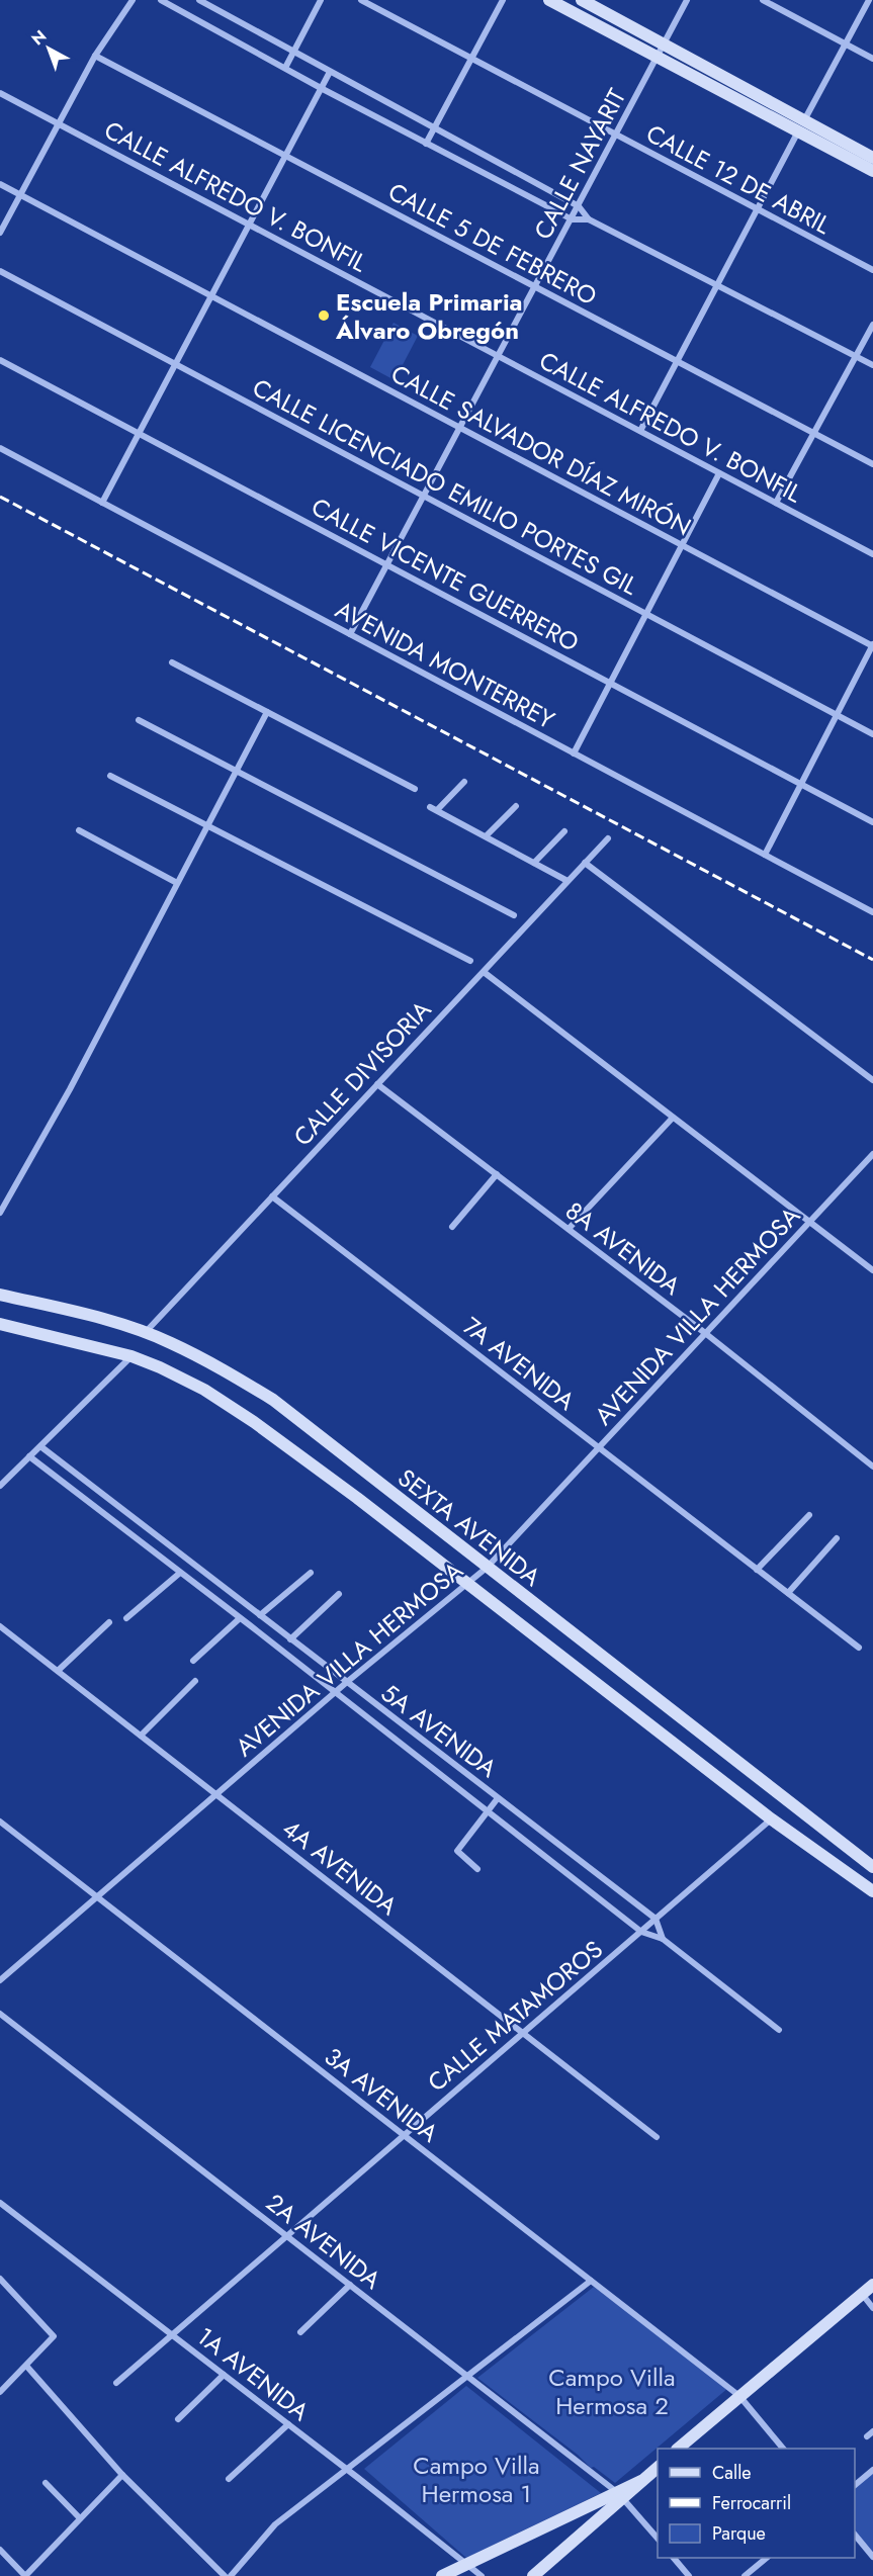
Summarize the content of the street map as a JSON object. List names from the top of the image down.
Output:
{
  "streets": {
    "main road": ["SEXTA AVENIDA"],
    "street": [
      "CALLE NAYARIT",
      "CALLE 12 DE ABRIL",
      "CALLE ALFREDO V. BONFIL",
      "CALLE 5 DE FEBRERO",
      "CALLE SALVADOR DÍAZ MIRÓN",
      "CALLE LICENCIADO EMILIO PORTES GIL",
      "CALLE VICENTE GUERRERO",
      "AVENIDA MONTERREY",
      "CALLE DIVISORIA",
      "8A AVENIDA",
      "AVENIDA VILLA HERMOSA",
      "7A AVENIDA",
      "5A AVENIDA",
      "4A AVENIDA",
      "CALLE MATAMOROS",
      "3A AVENIDA",
      "2A AVENIDA",
      "1A AVENIDA"
    ]
  },
  "crossings": [
    ["CALLE NAYARIT", "CALLE 12 DE ABRIL"],
    ["CALLE NAYARIT", "CALLE ALFREDO V. BONFIL"],
    ["CALLE NAYARIT", "CALLE 5 DE FEBRERO"],
    ["CALLE NAYARIT", "CALLE SALVADOR DÍAZ MIRÓN"],
    ["CALLE NAYARIT", "CALLE LICENCIADO EMILIO PORTES GIL"],
    ["CALLE NAYARIT", "CALLE VICENTE GUERRERO"],
    ["CALLE NAYARIT", "AVENIDA MONTERREY"],
    ["CALLE DIVISORIA", "8A AVENIDA"],
    ["CALLE DIVISORIA", "7A AVENIDA"],
    ["CALLE DIVISORIA", "SEXTA AVENIDA"],
    ["8A AVENIDA", "AVENIDA VILLA HERMOSA"],
    ["AVENIDA VILLA HERMOSA", "7A AVENIDA"],
    ["AVENIDA VILLA HERMOSA", "SEXTA AVENIDA"],
    ["AVENIDA VILLA HERMOSA", "5A AVENIDA"],
    ["AVENIDA VILLA HERMOSA", "4A AVENIDA"],
    ["AVENIDA VILLA HERMOSA", "3A AVENIDA"],
    ["SEXTA AVENIDA", "CALLE MATAMOROS"],
    ["5A AVENIDA", "CALLE MATAMOROS"],
    ["4A AVENIDA", "CALLE MATAMOROS"],
    ["CALLE MATAMOROS", "3A AVENIDA"],
    ["CALLE MATAMOROS", "2A AVENIDA"],
    ["CALLE MATAMOROS", "1A AVENIDA"]
  ],
  "parks": ["Campo Villa Hermosa 2", "Campo Villa Hermosa 1"],
  "places": ["Escuela Primaria Álvaro Obregón"],
  "legend": ["Calle", "Ferrocarril", "Parque"],
  "north": "top left"
}
